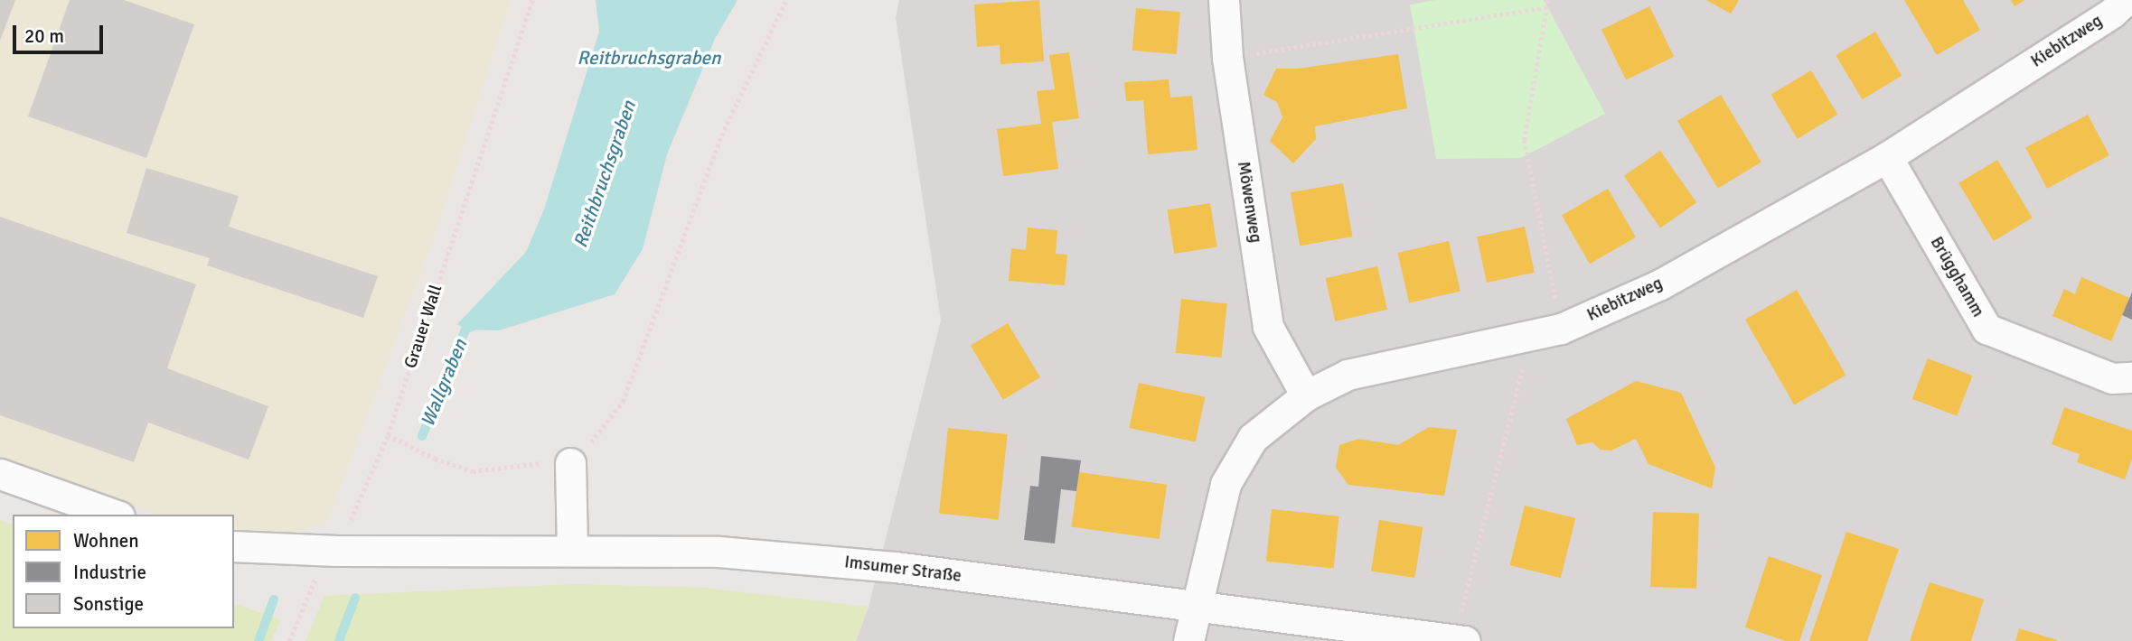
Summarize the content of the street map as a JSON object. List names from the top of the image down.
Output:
{
  "streets": {
    "street": [
      "Kiebitzweg",
      "Möwenweg",
      "Brügghamm",
      "Imsumer Straße"
    ],
    "path": ["Grauer Wall"]
  },
  "crossings": [
    ["Kiebitzweg", "Möwenweg"],
    ["Kiebitzweg", "Brügghamm"],
    ["Kiebitzweg", "Imsumer Straße"],
    ["Grauer Wall", "Imsumer Straße"]
  ],
  "water": ["Reitbruchsgraben", "Reithbruchsgraben", "Wallgraben"],
  "legend": ["Wohnen", "Industrie", "Sonstige"],
  "scale_bar": "20 m"
}
